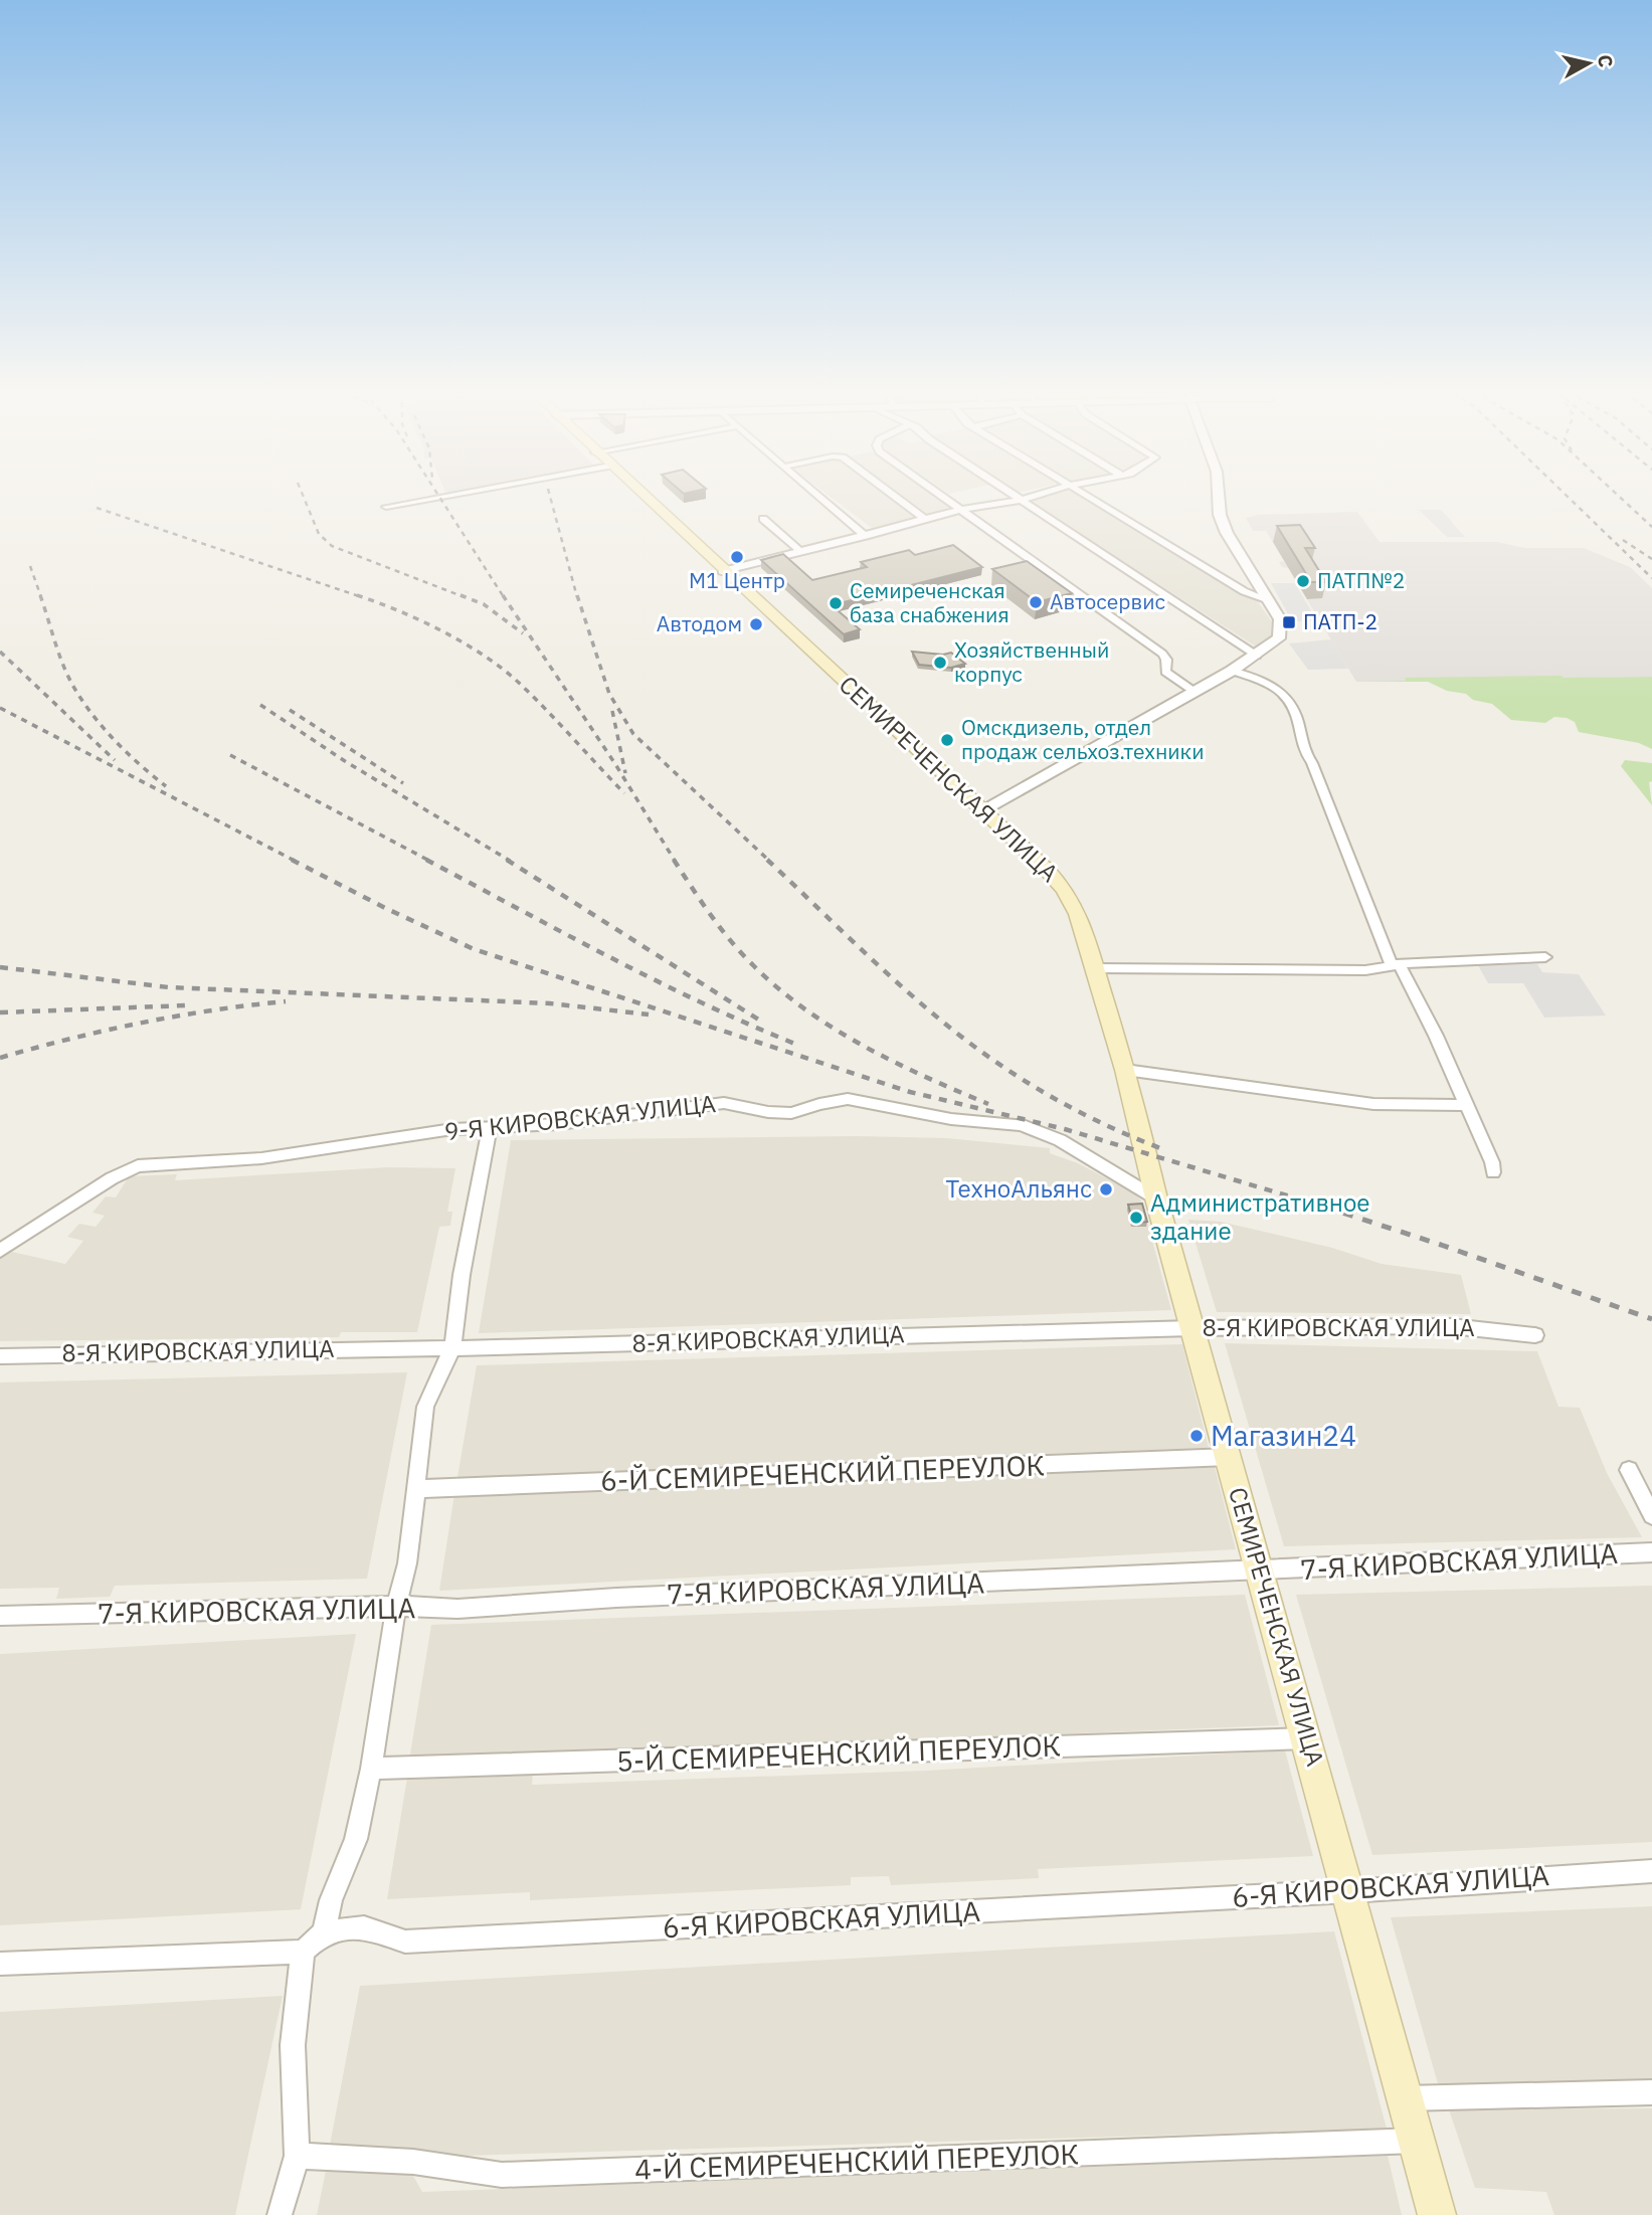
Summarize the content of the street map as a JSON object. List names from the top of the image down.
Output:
{
  "streets": {
    "main road": ["СЕМИРЕЧЕНСКАЯ УЛИЦА"],
    "street": [
      "9-Я КИРОВСКАЯ УЛИЦА",
      "8-Я КИРОВСКАЯ УЛИЦА",
      "6-Й СЕМИРЕЧЕНСКИЙ ПЕРЕУЛОК",
      "7-Я КИРОВСКАЯ УЛИЦА",
      "5-Й СЕМИРЕЧЕНСКИЙ ПЕРЕУЛОК",
      "6-Я КИРОВСКАЯ УЛИЦА",
      "4-Й СЕМИРЕЧЕНСКИЙ ПЕРЕУЛОК"
    ]
  },
  "crossings": [
    ["СЕМИРЕЧЕНСКАЯ УЛИЦА", "9-Я КИРОВСКАЯ УЛИЦА"],
    ["СЕМИРЕЧЕНСКАЯ УЛИЦА", "8-Я КИРОВСКАЯ УЛИЦА"],
    ["СЕМИРЕЧЕНСКАЯ УЛИЦА", "6-Й СЕМИРЕЧЕНСКИЙ ПЕРЕУЛОК"],
    ["СЕМИРЕЧЕНСКАЯ УЛИЦА", "7-Я КИРОВСКАЯ УЛИЦА"],
    ["СЕМИРЕЧЕНСКАЯ УЛИЦА", "5-Й СЕМИРЕЧЕНСКИЙ ПЕРЕУЛОК"],
    ["СЕМИРЕЧЕНСКАЯ УЛИЦА", "6-Я КИРОВСКАЯ УЛИЦА"],
    ["СЕМИРЕЧЕНСКАЯ УЛИЦА", "4-Й СЕМИРЕЧЕНСКИЙ ПЕРЕУЛОК"]
  ],
  "places": {
    "other": [
      "М1 Центр",
      "ПАТП№2",
      "Автосервис",
      "Семиреченская база снабжения",
      "Автодом",
      "Хозяйственный корпус",
      "Омскдизель, отдел продаж сельхоз.техники",
      "ТехноАльянс",
      "Административное здание",
      "Магазин24"
    ],
    "transit": ["ПАТП-2"]
  },
  "north": "right"
}
